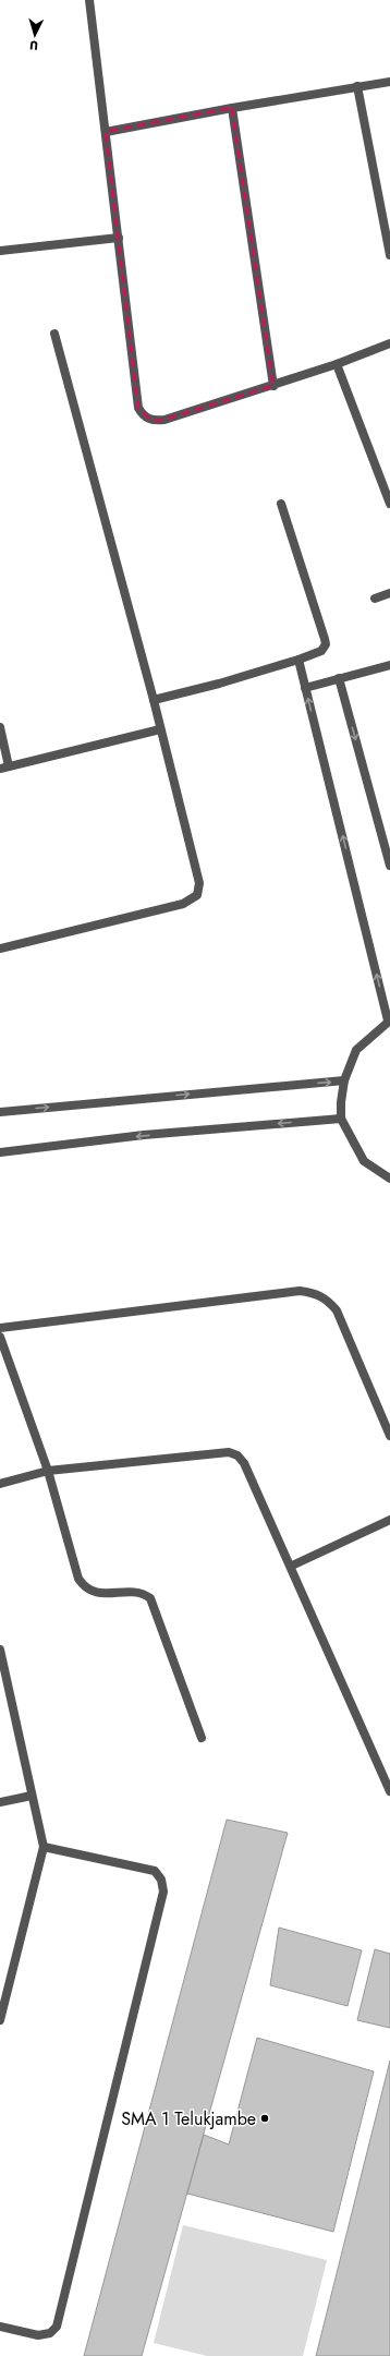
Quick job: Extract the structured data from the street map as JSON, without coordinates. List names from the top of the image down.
{
  "places": ["SMA 1 Telukjambe"],
  "north": "bottom"
}
